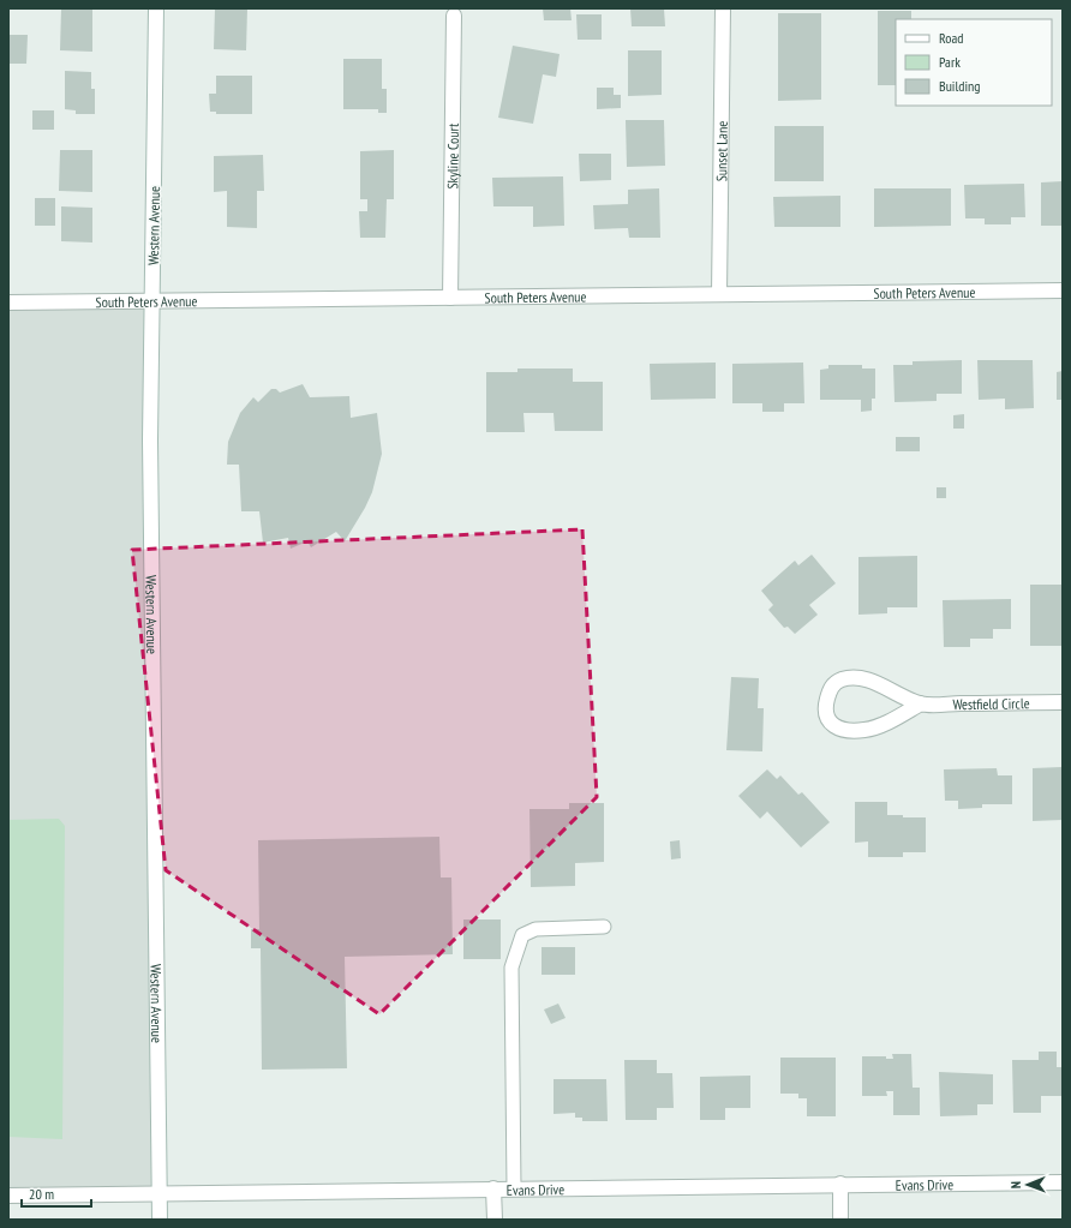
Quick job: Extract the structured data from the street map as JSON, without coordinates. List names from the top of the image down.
{
  "streets": {
    "street": [
      "Sunset Lane",
      "Skyline Court",
      "Western Avenue",
      "South Peters Avenue",
      "Westfield Circle",
      "Evans Drive"
    ]
  },
  "crossings": [
    ["Sunset Lane", "South Peters Avenue"],
    ["Skyline Court", "South Peters Avenue"],
    ["Western Avenue", "South Peters Avenue"],
    ["Western Avenue", "Evans Drive"]
  ],
  "legend": ["Road", "Park", "Building"],
  "scale_bar": "20 m",
  "north": "left"
}
